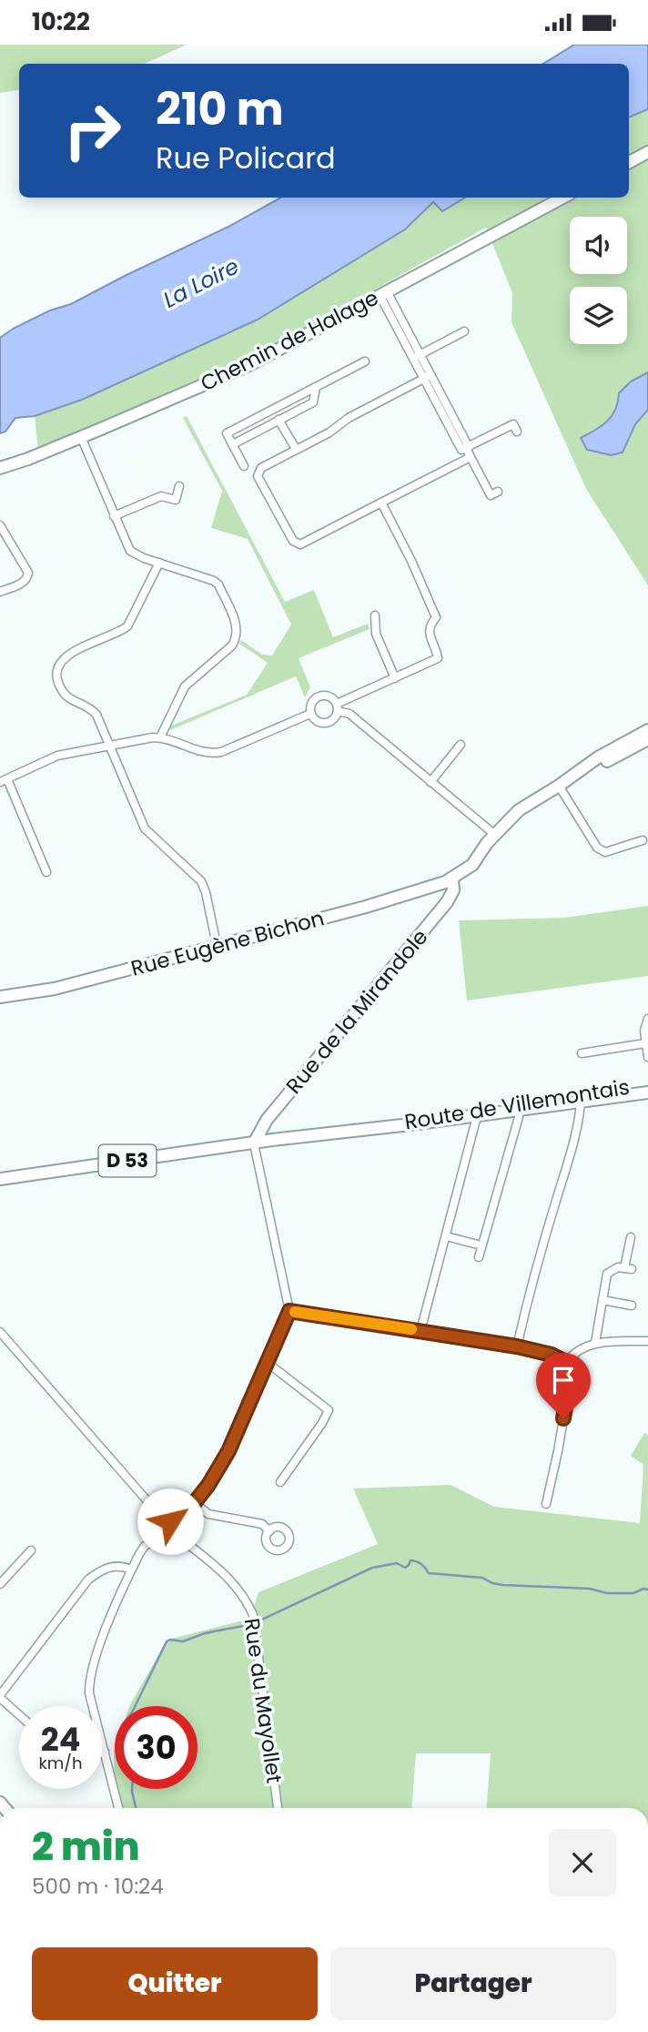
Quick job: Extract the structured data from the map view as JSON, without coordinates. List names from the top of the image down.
{
  "streets": {
    "main road": [
      "Chemin de Halage",
      "Rue Eugène Bichon",
      "Rue de la Mirandole",
      "Route de Villemontais",
      "D 53"
    ],
    "street": ["Rue du Mayollet"]
  },
  "crossings": [
    ["Rue Eugène Bichon", "Rue de la Mirandole"],
    ["Rue de la Mirandole", "Route de Villemontais"],
    ["Rue de la Mirandole", "D 53"],
    ["Route de Villemontais", "D 53"]
  ],
  "water": ["La Loire"],
  "page": {
    "status": "10:22",
    "turn": ["210 m", "Rue Policard"],
    "speed": "24 km/h",
    "limit": "30",
    "heading": ["2 min", "500 m · 10:24"],
    "buttons": ["Quitter", "Partager"]
  }
}
